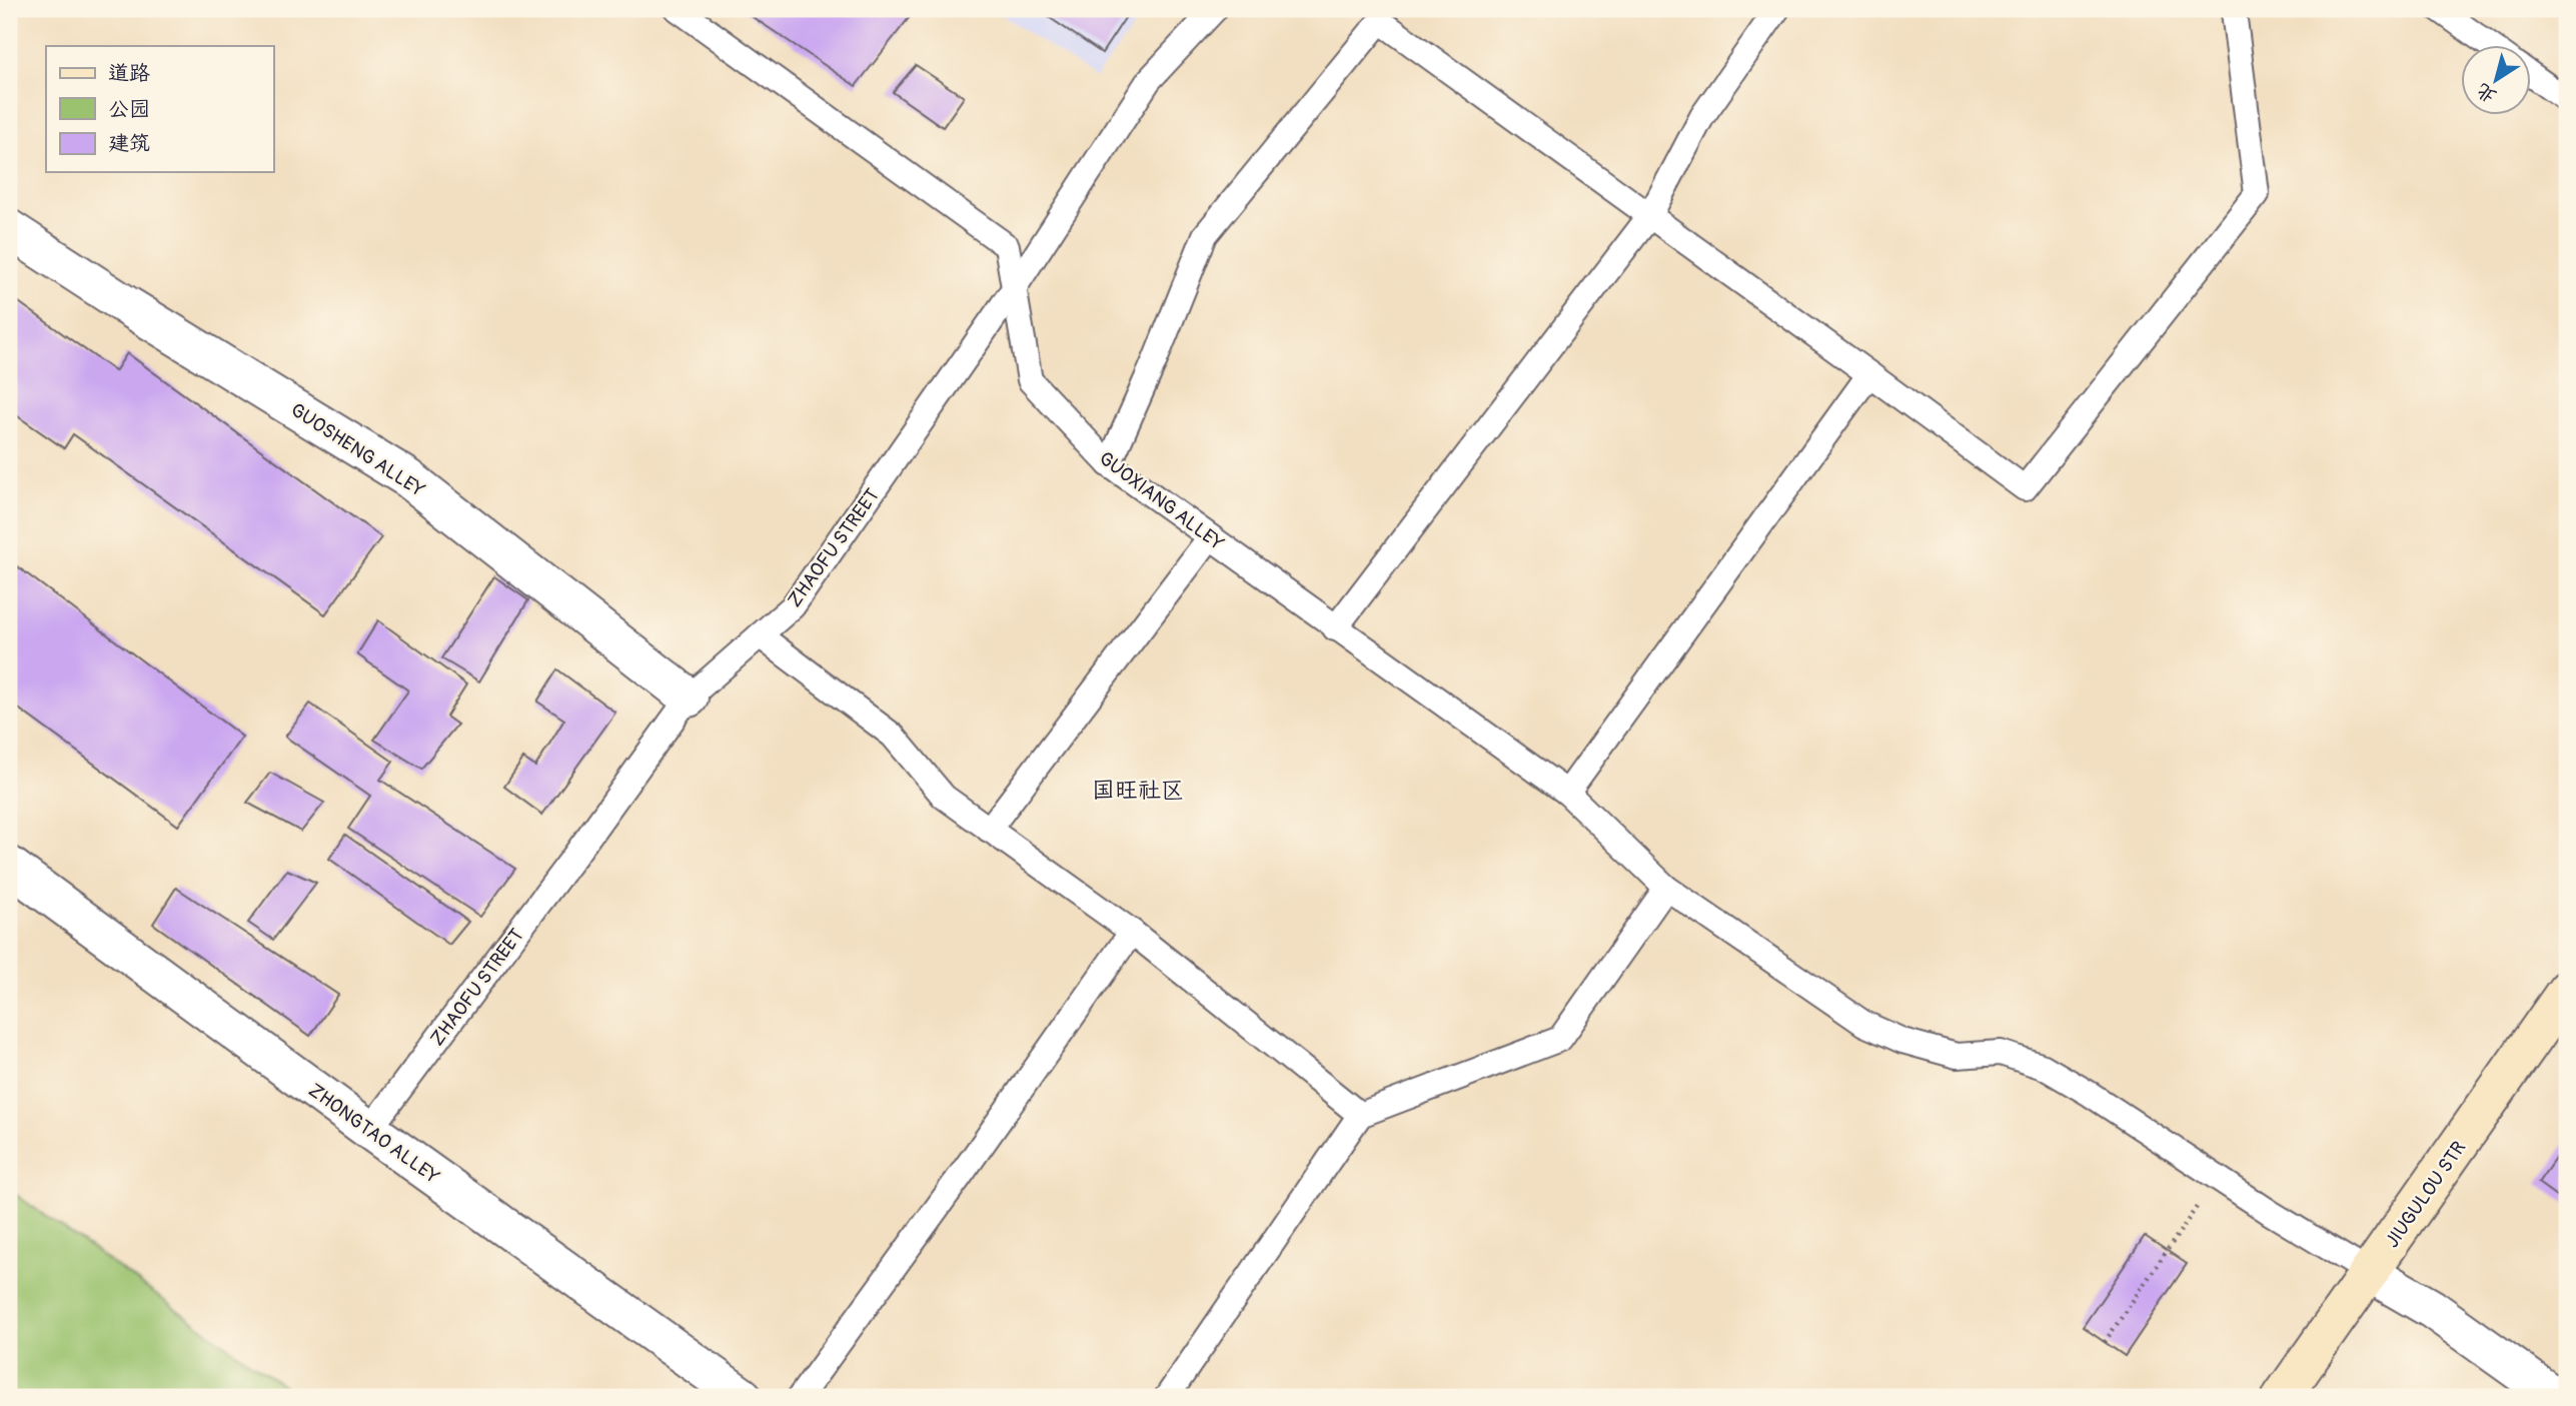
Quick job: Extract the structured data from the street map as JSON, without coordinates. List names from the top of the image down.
{
  "streets": {
    "main road": ["JIUGULOU STR"],
    "street": ["GUOSHENG ALLEY", "ZHONGTAO ALLEY"],
    "lane": ["GUOXIANG ALLEY", "ZHAOFU STREET"]
  },
  "crossings": [
    ["GUOSHENG ALLEY", "ZHAOFU STREET"],
    ["GUOXIANG ALLEY", "ZHAOFU STREET"],
    ["GUOXIANG ALLEY", "JIUGULOU STR"],
    ["ZHAOFU STREET", "ZHONGTAO ALLEY"]
  ],
  "districts": ["国旺社区"],
  "legend": ["道路", "公园", "建筑"],
  "north": "bottom left"
}
